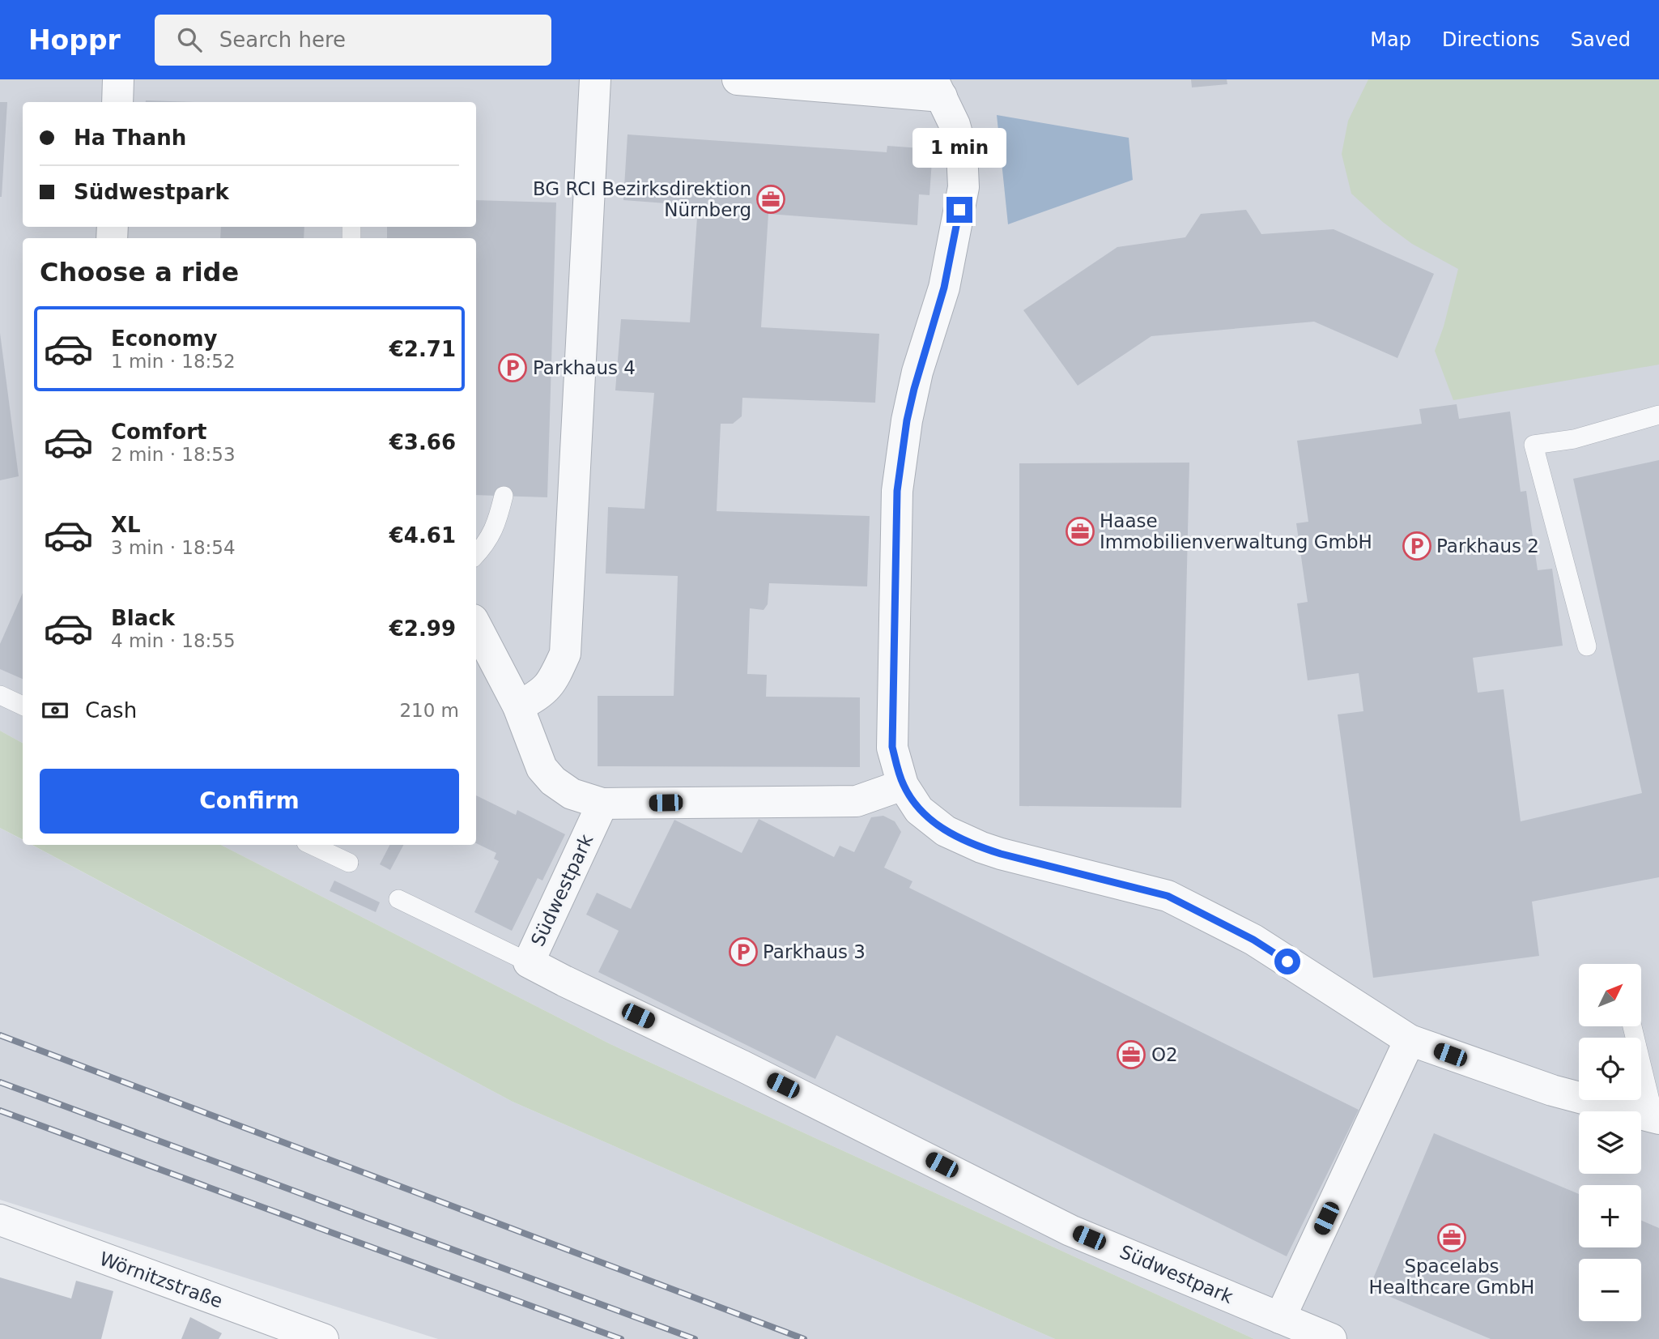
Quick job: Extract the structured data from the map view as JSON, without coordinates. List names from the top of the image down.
{
  "streets": {
    "street": ["Südwestpark", "Wörnitzstraße"]
  },
  "places": {
    "office": [
      "BG RCI Bezirksdirektion Nürnberg",
      "Haase Immobilienverwaltung GmbH",
      "O2",
      "Spacelabs Healthcare GmbH"
    ],
    "parking": ["Parkhaus 4", "Parkhaus 2", "Parkhaus 3"]
  },
  "north": "top right",
  "page": {
    "header": "Hoppr",
    "search": "Search here",
    "nav": ["Map", "Directions", "Saved"],
    "banner": ["Ha Thanh", "Südwestpark"],
    "bubble": "1 min",
    "heading": "Choose a ride",
    "list": [
      {
        "name": "Economy",
        "note": "1 min · 18:52",
        "value": "€2.71"
      },
      {
        "name": "Comfort",
        "note": "2 min · 18:53",
        "value": "€3.66"
      },
      {
        "name": "XL",
        "note": "3 min · 18:54",
        "value": "€4.61"
      },
      {
        "name": "Black",
        "note": "4 min · 18:55",
        "value": "€2.99"
      }
    ],
    "pay": ["Cash", "210 m"],
    "buttons": "Confirm",
    "map_buttons": ["+", "−"]
  }
}
